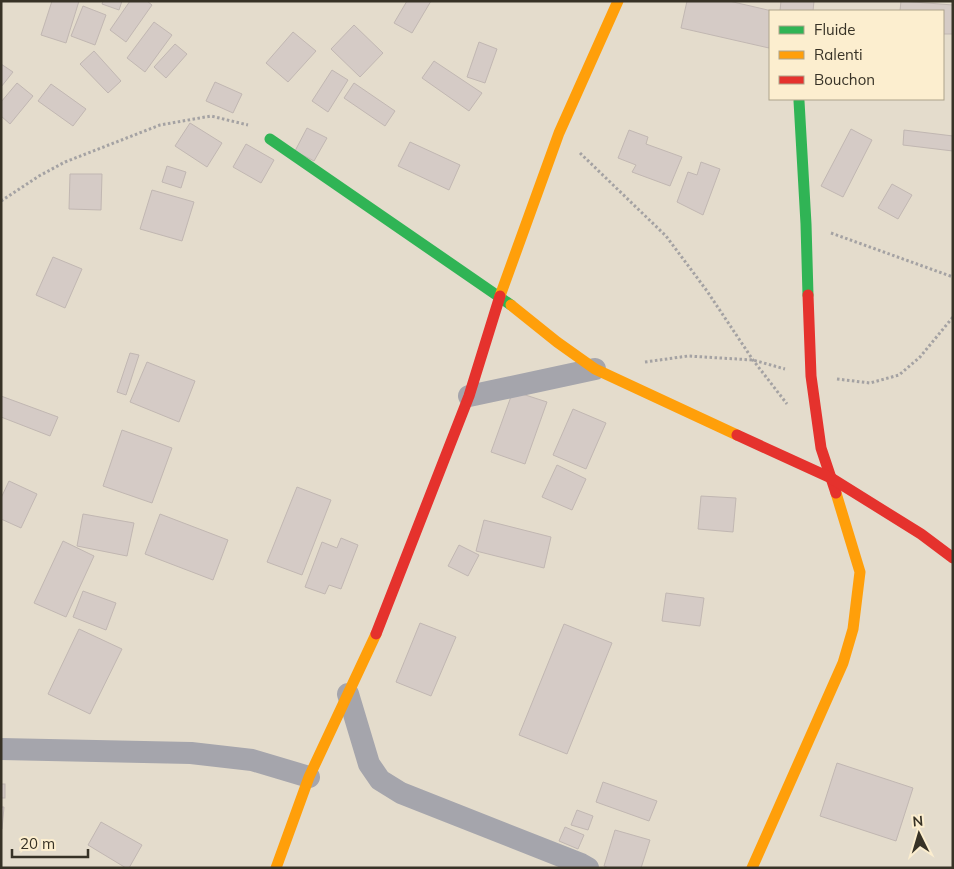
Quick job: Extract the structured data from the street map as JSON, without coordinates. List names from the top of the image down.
{
  "legend": ["Fluide", "Ralenti", "Bouchon"],
  "scale_bar": "20 m",
  "north": "top"
}
